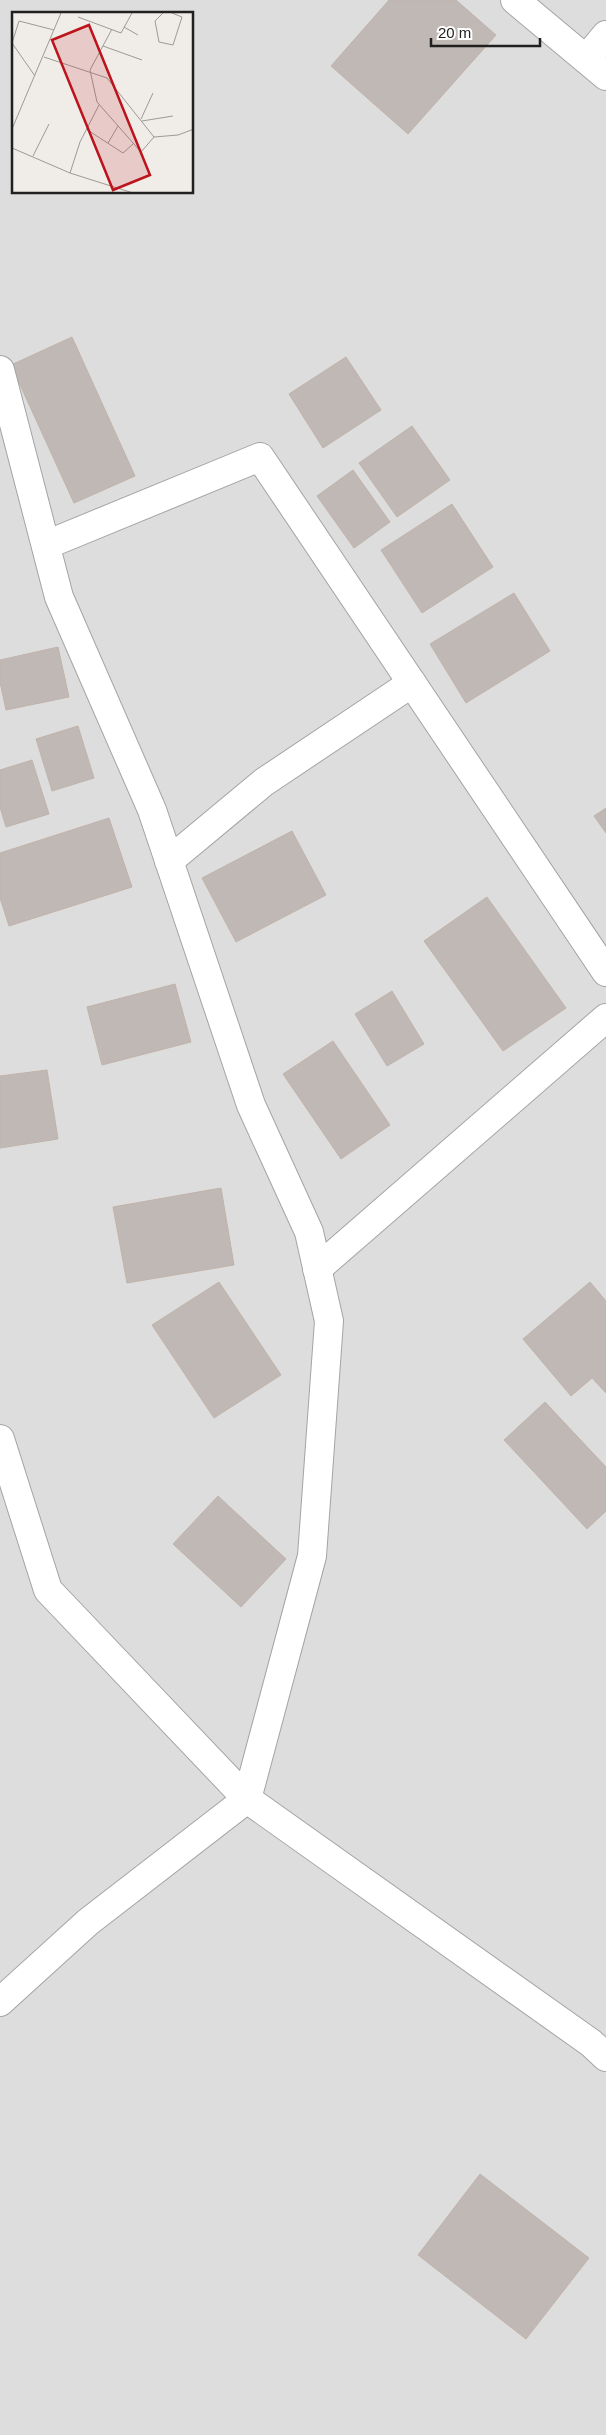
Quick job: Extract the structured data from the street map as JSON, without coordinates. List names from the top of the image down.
{
  "scale_bar": "20 m"
}
